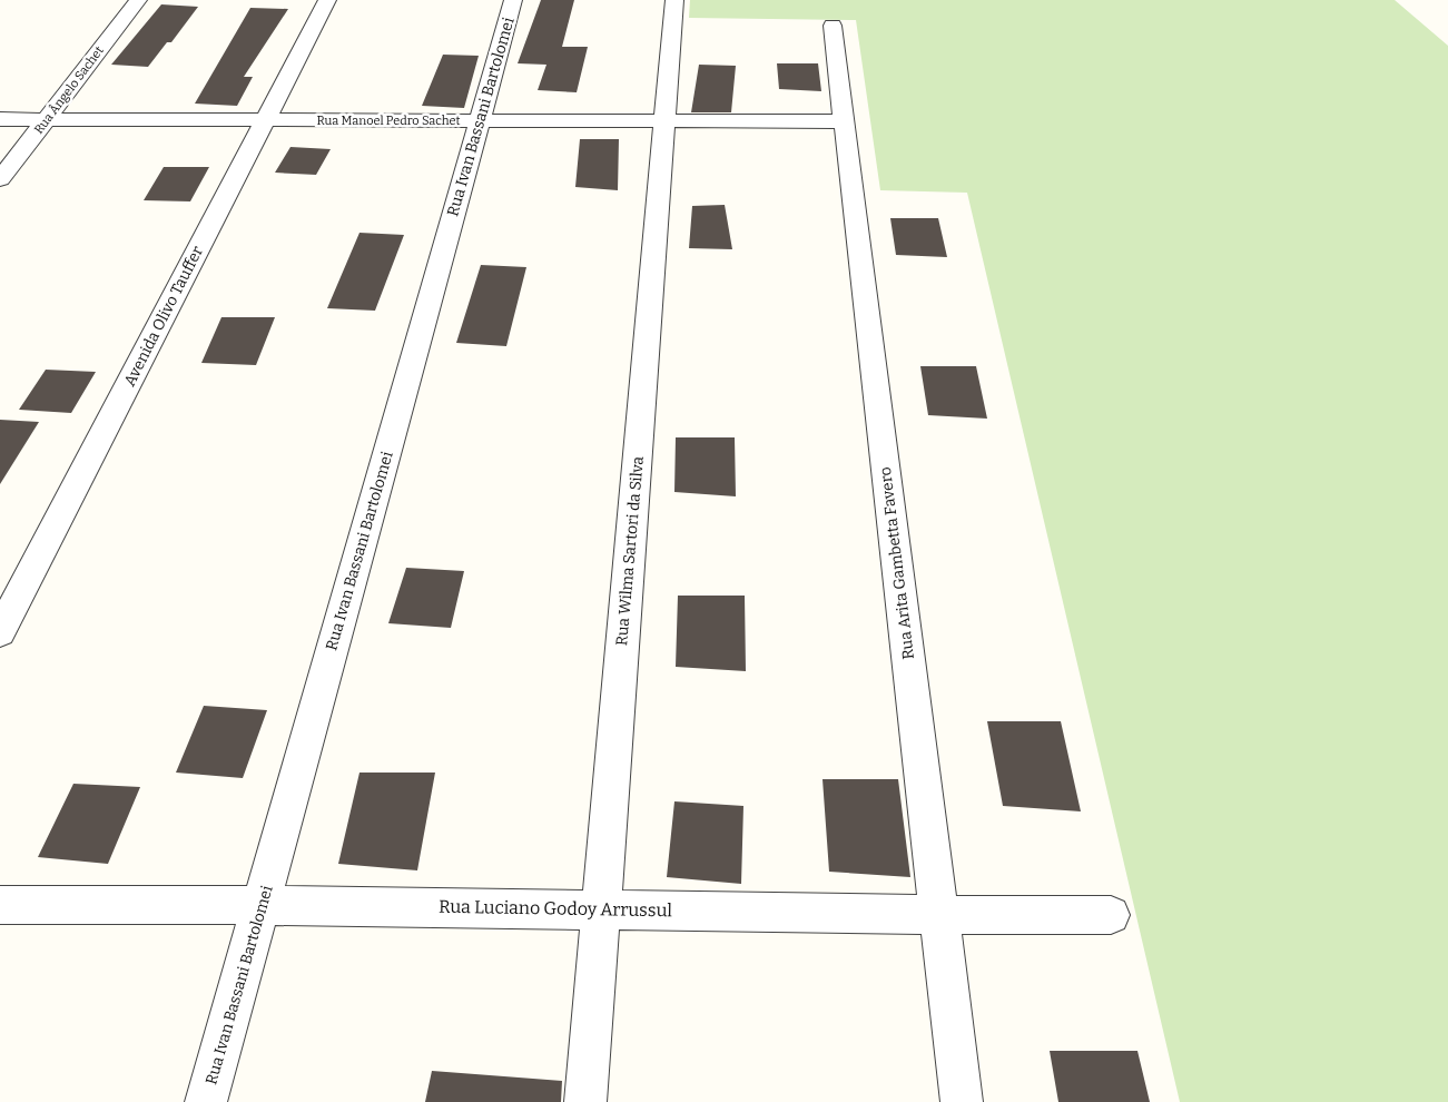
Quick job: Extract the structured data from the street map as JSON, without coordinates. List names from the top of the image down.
{
  "streets": {
    "street": [
      "Rua Ângelo Sachet",
      "Rua Ivan Bassani Bartolomei",
      "Rua Manoel Pedro Sachet",
      "Avenida Olivo Tauffer",
      "Rua Wilma Sartori da Silva",
      "Rua Arita Gambetta Favero",
      "Rua Luciano Godoy Arrussul"
    ]
  },
  "crossings": [
    ["Rua Ângelo Sachet", "Rua Manoel Pedro Sachet"],
    ["Rua Ivan Bassani Bartolomei", "Rua Manoel Pedro Sachet"],
    ["Rua Ivan Bassani Bartolomei", "Rua Luciano Godoy Arrussul"],
    ["Rua Manoel Pedro Sachet", "Avenida Olivo Tauffer"],
    ["Rua Manoel Pedro Sachet", "Rua Wilma Sartori da Silva"],
    ["Rua Manoel Pedro Sachet", "Rua Arita Gambetta Favero"],
    ["Rua Wilma Sartori da Silva", "Rua Luciano Godoy Arrussul"],
    ["Rua Arita Gambetta Favero", "Rua Luciano Godoy Arrussul"]
  ]
}
